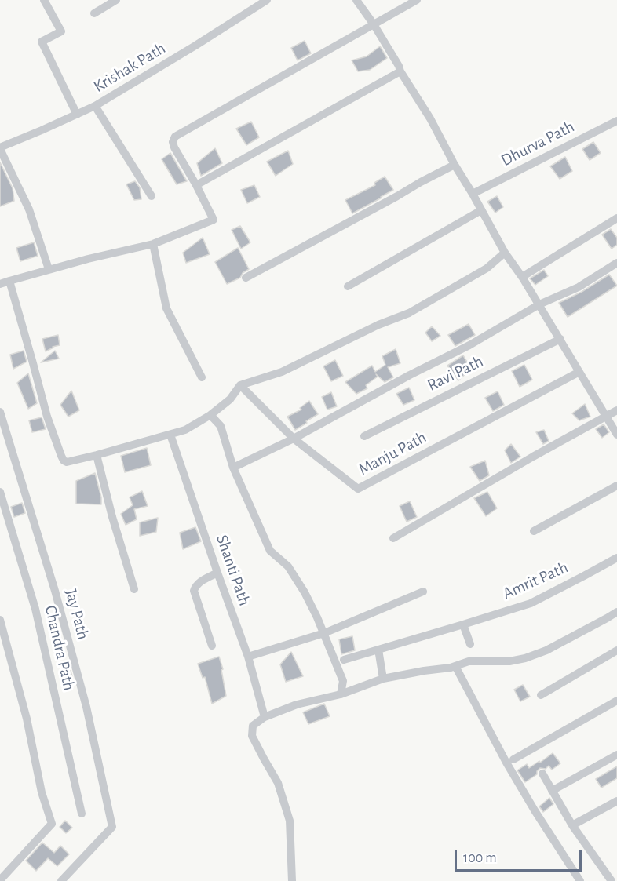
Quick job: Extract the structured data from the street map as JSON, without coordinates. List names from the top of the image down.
{
  "streets": {
    "street": [
      "Krishak Path",
      "Dhurva Path",
      "Ravi Path",
      "Manju Path",
      "Shanti Path",
      "Amrit Path",
      "Jay Path",
      "Chandra Path"
    ]
  },
  "scale_bar": "100 m"
}
